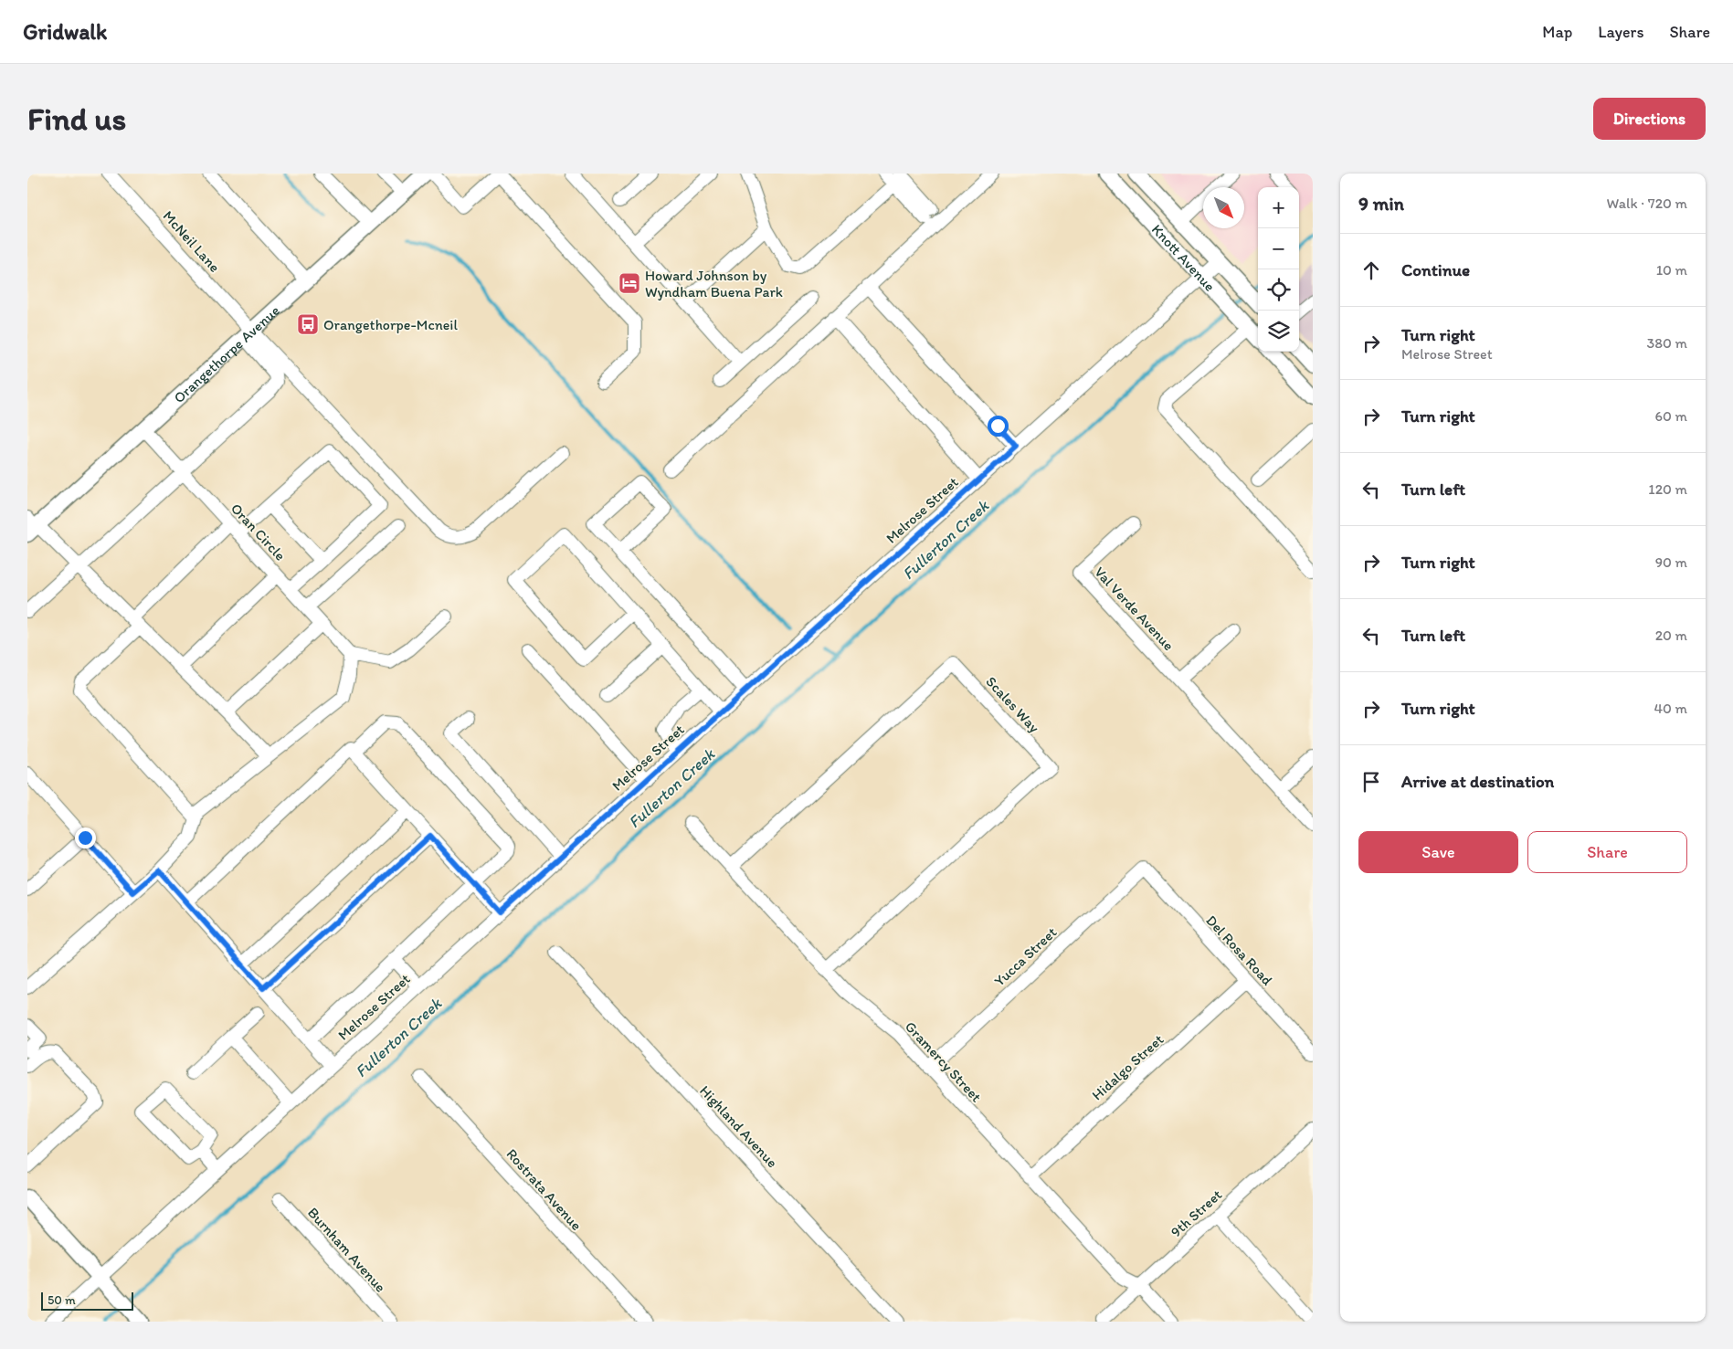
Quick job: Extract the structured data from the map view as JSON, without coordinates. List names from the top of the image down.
{
  "streets": {
    "main road": ["Knott Avenue", "Orangethorpe Avenue"],
    "street": [
      "McNeil Lane",
      "Melrose Street",
      "Oran Circle",
      "Val Verde Avenue",
      "Scales Way",
      "Del Rosa Road",
      "Yucca Street",
      "Gramercy Street",
      "Hidalgo Street",
      "Highland Avenue",
      "Rostrata Avenue",
      "9th Street",
      "Burnham Avenue"
    ]
  },
  "crossings": [
    ["McNeil Lane", "Orangethorpe Avenue"],
    ["Knott Avenue", "Melrose Street"],
    ["Orangethorpe Avenue", "Oran Circle"],
    ["Scales Way", "Gramercy Street"],
    ["Del Rosa Road", "Yucca Street"],
    ["Del Rosa Road", "Hidalgo Street"],
    ["Yucca Street", "Gramercy Street"],
    ["Gramercy Street", "Hidalgo Street"],
    ["Gramercy Street", "9th Street"]
  ],
  "water": ["Fullerton Creek"],
  "places": {
    "hotel": ["Howard Johnson by Wyndham Buena Park"],
    "bus stop": ["Orangethorpe-Mcneil"]
  },
  "scale_bar": "50 m",
  "north": "bottom right",
  "page": {
    "header": "Gridwalk",
    "nav": ["Map", "Layers", "Share"],
    "buttons": [
      "Directions",
      ["Save", "Share"]
    ],
    "title": "Find us",
    "heading": ["9 min", "Walk · 720 m"],
    "map_buttons": ["+", "−"],
    "list": [
      ["Continue", "10 m"],
      ["Turn right", "Melrose Street", "380 m"],
      ["Turn right", "60 m"],
      ["Turn left", "120 m"],
      ["Turn right", "90 m"],
      ["Turn left", "20 m"],
      ["Turn right", "40 m"],
      "Arrive at destination"
    ],
    "scale": "50 m"
  }
}
